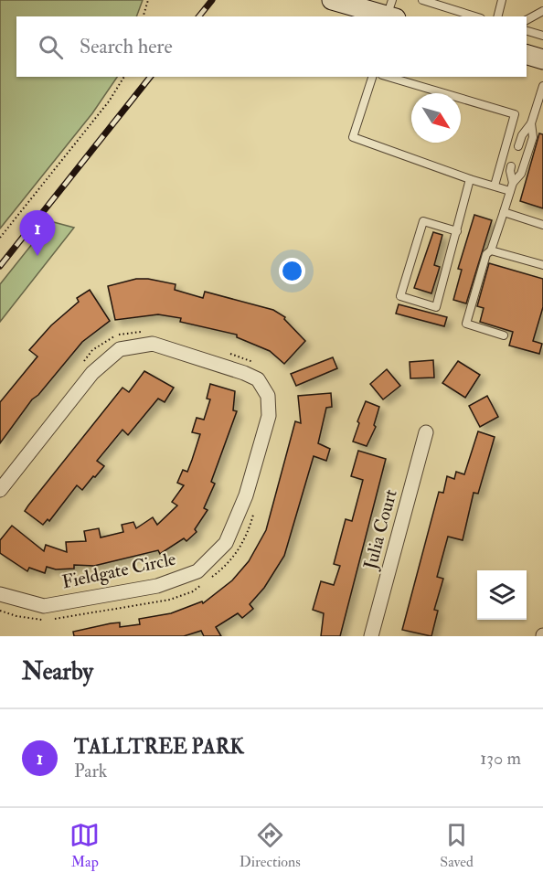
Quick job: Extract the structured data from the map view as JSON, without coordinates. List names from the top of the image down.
{
  "streets": {
    "street": ["Julia Court", "Fieldgate Circle"]
  },
  "north": "bottom right",
  "page": {
    "search": "Search here",
    "pins": "1",
    "heading": "Nearby",
    "list": [
      {
        "mark": "1",
        "name": "TALLTREE PARK",
        "note": "Park",
        "value": "130 m"
      }
    ],
    "nav": ["Map", "Directions", "Saved"]
  }
}
